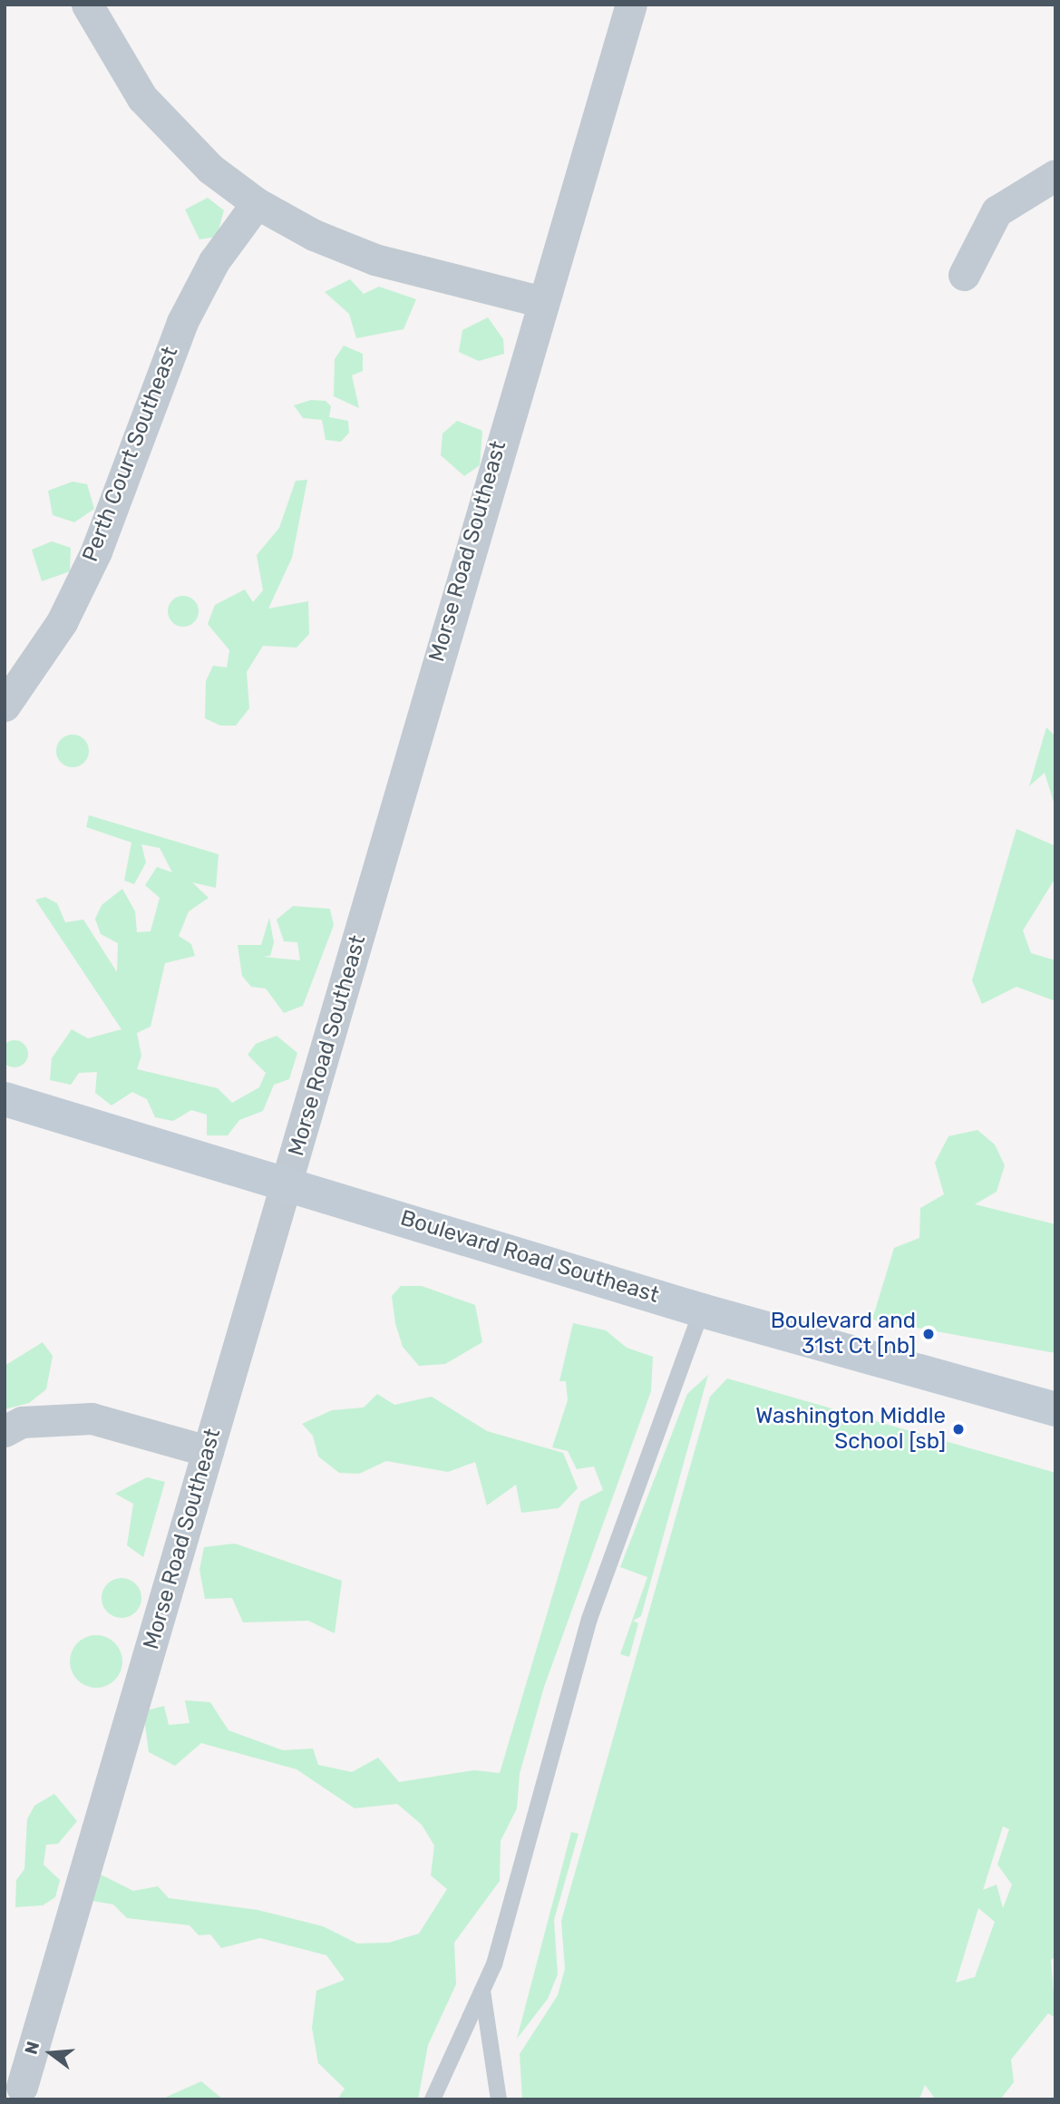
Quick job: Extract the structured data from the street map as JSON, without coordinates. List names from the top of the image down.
{
  "streets": {
    "street": ["Perth Court Southeast", "Morse Road Southeast", "Boulevard Road Southeast"]
  },
  "crossings": [
    ["Morse Road Southeast", "Boulevard Road Southeast"]
  ],
  "places": ["Boulevard and 31st Ct [nb]", "Washington Middle School [sb]"],
  "north": "left"
}
